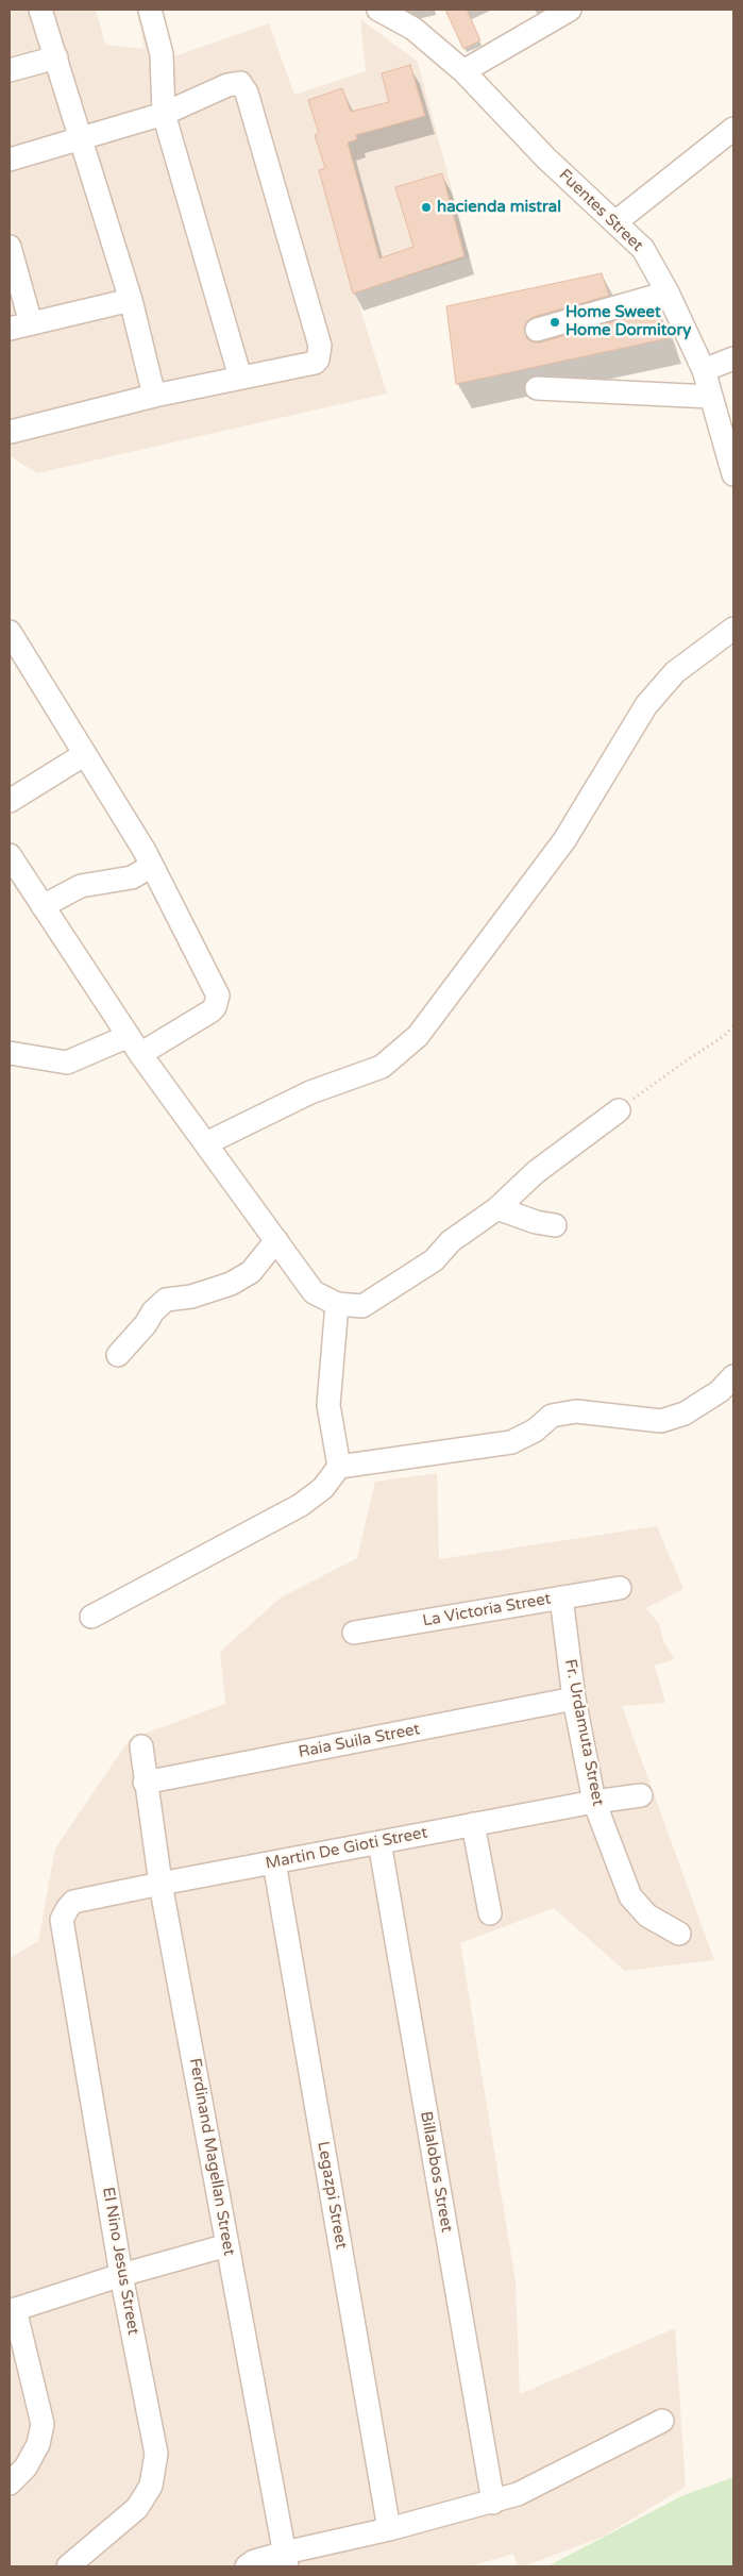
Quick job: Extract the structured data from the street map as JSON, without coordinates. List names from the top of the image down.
{
  "streets": {
    "street": [
      "Fuentes Street",
      "La Victoria Street",
      "Fr. Urdamuta Street",
      "Raia Suila Street",
      "Martin De Gioti Street",
      "Ferdinand Magellan Street",
      "Billalobos Street",
      "Legazpi Street",
      "El Nino Jesus Street"
    ]
  },
  "crossings": [
    ["La Victoria Street", "Fr. Urdamuta Street"],
    ["Fr. Urdamuta Street", "Raia Suila Street"],
    ["Fr. Urdamuta Street", "Martin De Gioti Street"],
    ["Raia Suila Street", "Ferdinand Magellan Street"],
    ["Martin De Gioti Street", "Ferdinand Magellan Street"],
    ["Martin De Gioti Street", "Billalobos Street"],
    ["Martin De Gioti Street", "Legazpi Street"],
    ["Martin De Gioti Street", "El Nino Jesus Street"]
  ],
  "places": ["hacienda mistral", "Home Sweet Home Dormitory"]
}
